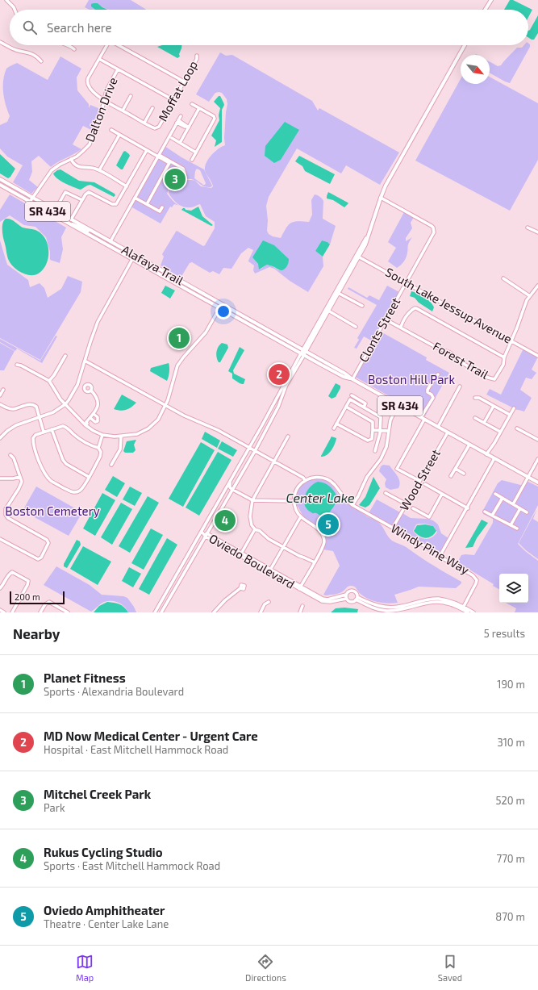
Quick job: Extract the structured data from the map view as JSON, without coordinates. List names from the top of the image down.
{
  "streets": {
    "main road": ["SR 434", "Alafaya Trail"],
    "street": [
      "Moffat Loop",
      "Dalton Drive",
      "South Lake Jessup Avenue",
      "Clonts Street",
      "Forest Trail",
      "Wood Street",
      "Windy Pine Way",
      "Oviedo Boulevard"
    ]
  },
  "crossings": [
    ["Moffat Loop", "Dalton Drive"],
    ["Dalton Drive", "Alafaya Trail"],
    ["SR 434", "Alafaya Trail"],
    ["SR 434", "Clonts Street"],
    ["SR 434", "Wood Street"],
    ["South Lake Jessup Avenue", "Clonts Street"],
    ["South Lake Jessup Avenue", "Forest Trail"],
    ["Clonts Street", "Forest Trail"],
    ["Wood Street", "Windy Pine Way"]
  ],
  "water": ["Center Lake"],
  "parks": ["Boston Hill Park", "Boston Cemetery"],
  "scale_bar": "200 m",
  "north": "bottom right",
  "page": {
    "search": "Search here",
    "pins": [
      "3",
      "1",
      "2",
      "4",
      "5"
    ],
    "scale": "200 m",
    "heading": ["Nearby", "5 results"],
    "list": [
      {
        "mark": "1",
        "name": "Planet Fitness",
        "note": "Sports · Alexandria Boulevard",
        "value": "190 m"
      },
      {
        "mark": "2",
        "name": "MD Now Medical Center - Urgent Care",
        "note": "Hospital · East Mitchell Hammock Road",
        "value": "310 m"
      },
      {
        "mark": "3",
        "name": "Mitchel Creek Park",
        "note": "Park",
        "value": "520 m"
      },
      {
        "mark": "4",
        "name": "Rukus Cycling Studio",
        "note": "Sports · East Mitchell Hammock Road",
        "value": "770 m"
      },
      {
        "mark": "5",
        "name": "Oviedo Amphitheater",
        "note": "Theatre · Center Lake Lane",
        "value": "870 m"
      }
    ],
    "nav": ["Map", "Directions", "Saved"]
  }
}
